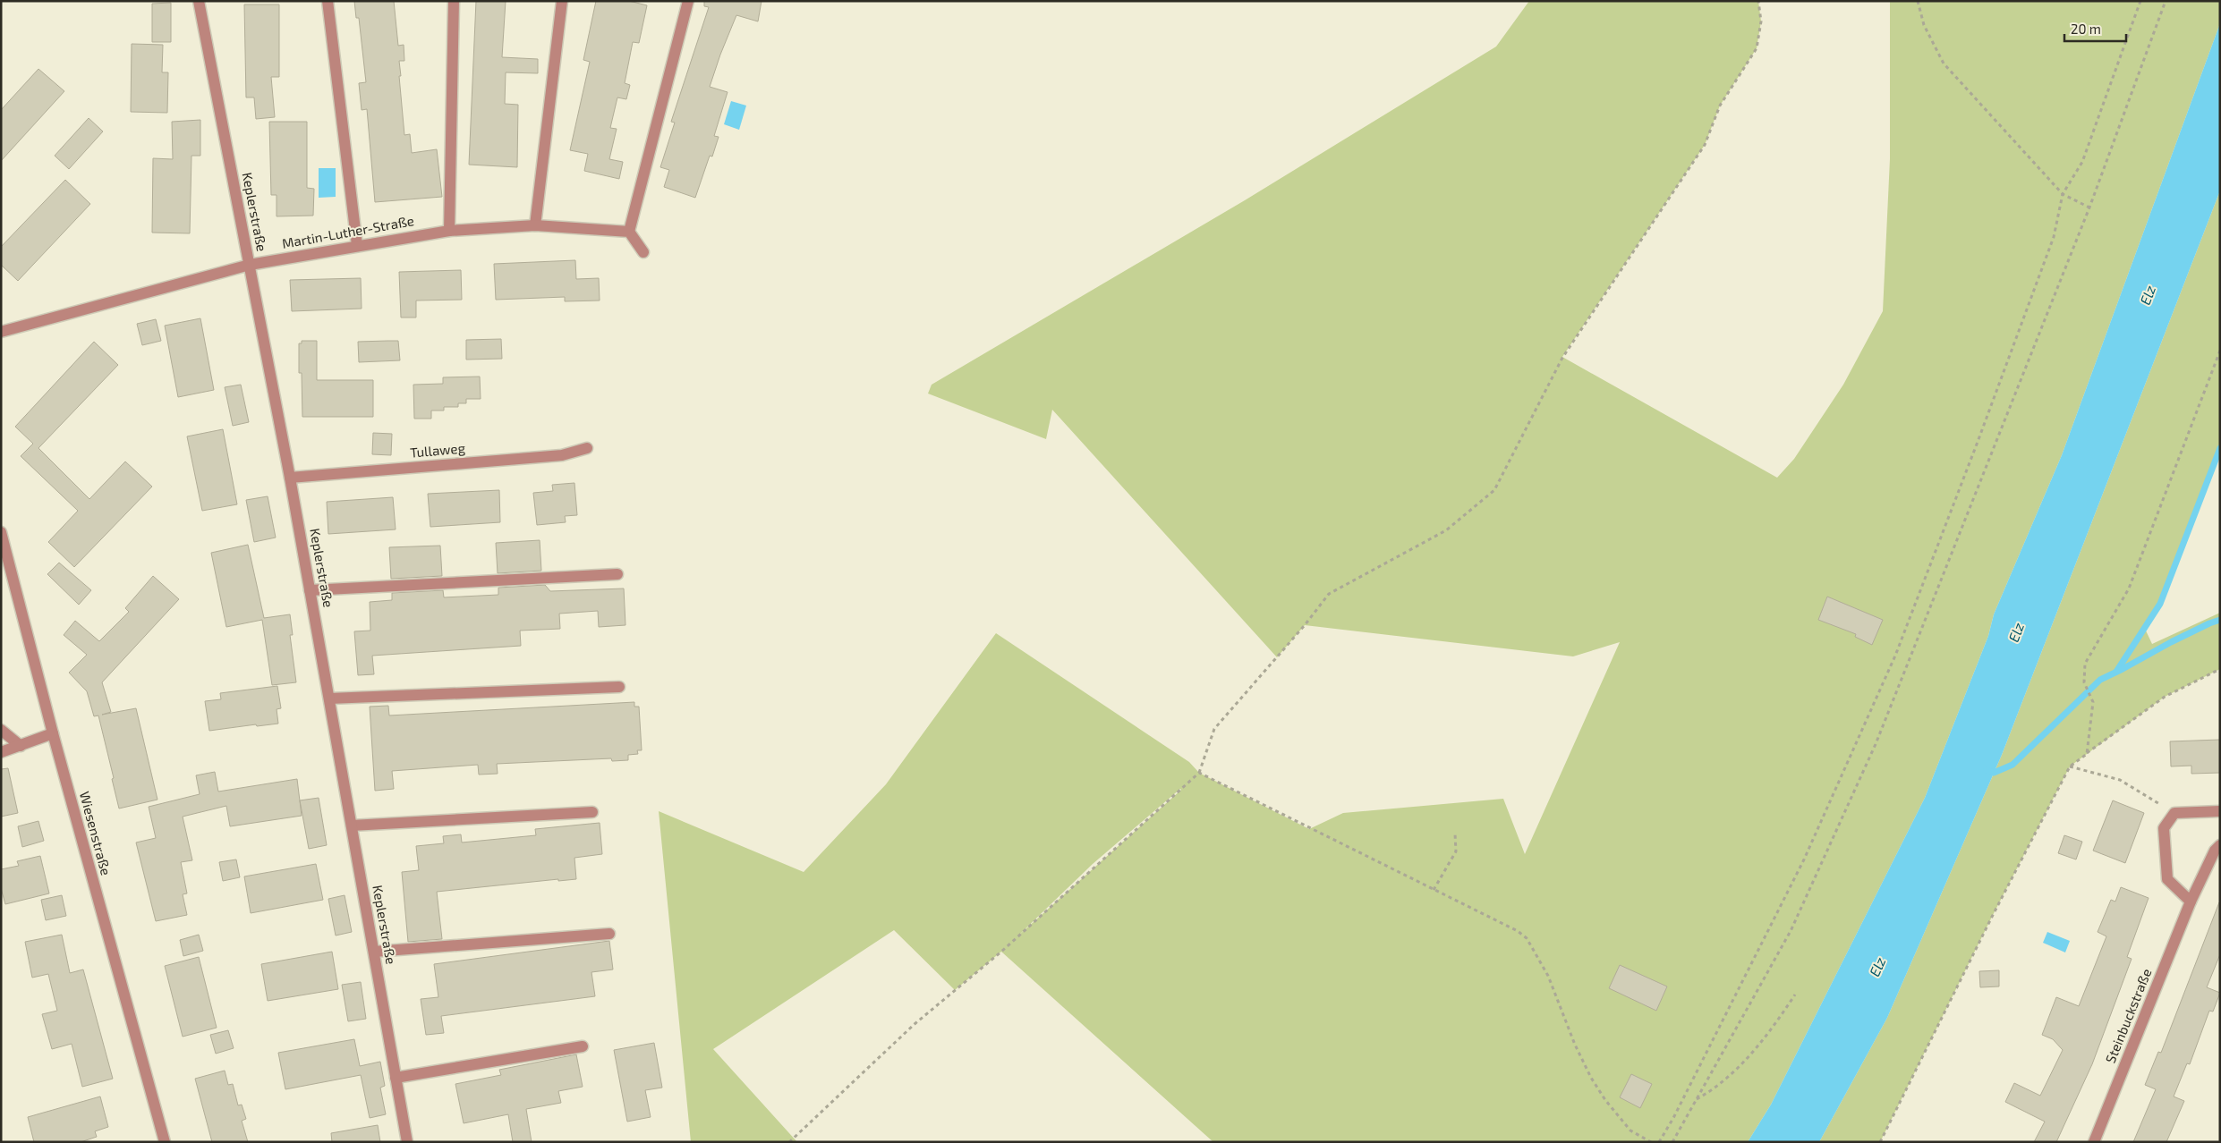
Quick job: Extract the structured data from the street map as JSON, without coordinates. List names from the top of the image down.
{
  "streets": {
    "street": [
      "Keplerstraße",
      "Martin-Luther-Straße",
      "Tullaweg",
      "Wiesenstraße",
      "Steinbuckstraße"
    ]
  },
  "crossings": [
    ["Keplerstraße", "Martin-Luther-Straße"],
    ["Keplerstraße", "Tullaweg"]
  ],
  "water": ["Elz"],
  "scale_bar": "20 m"
}
